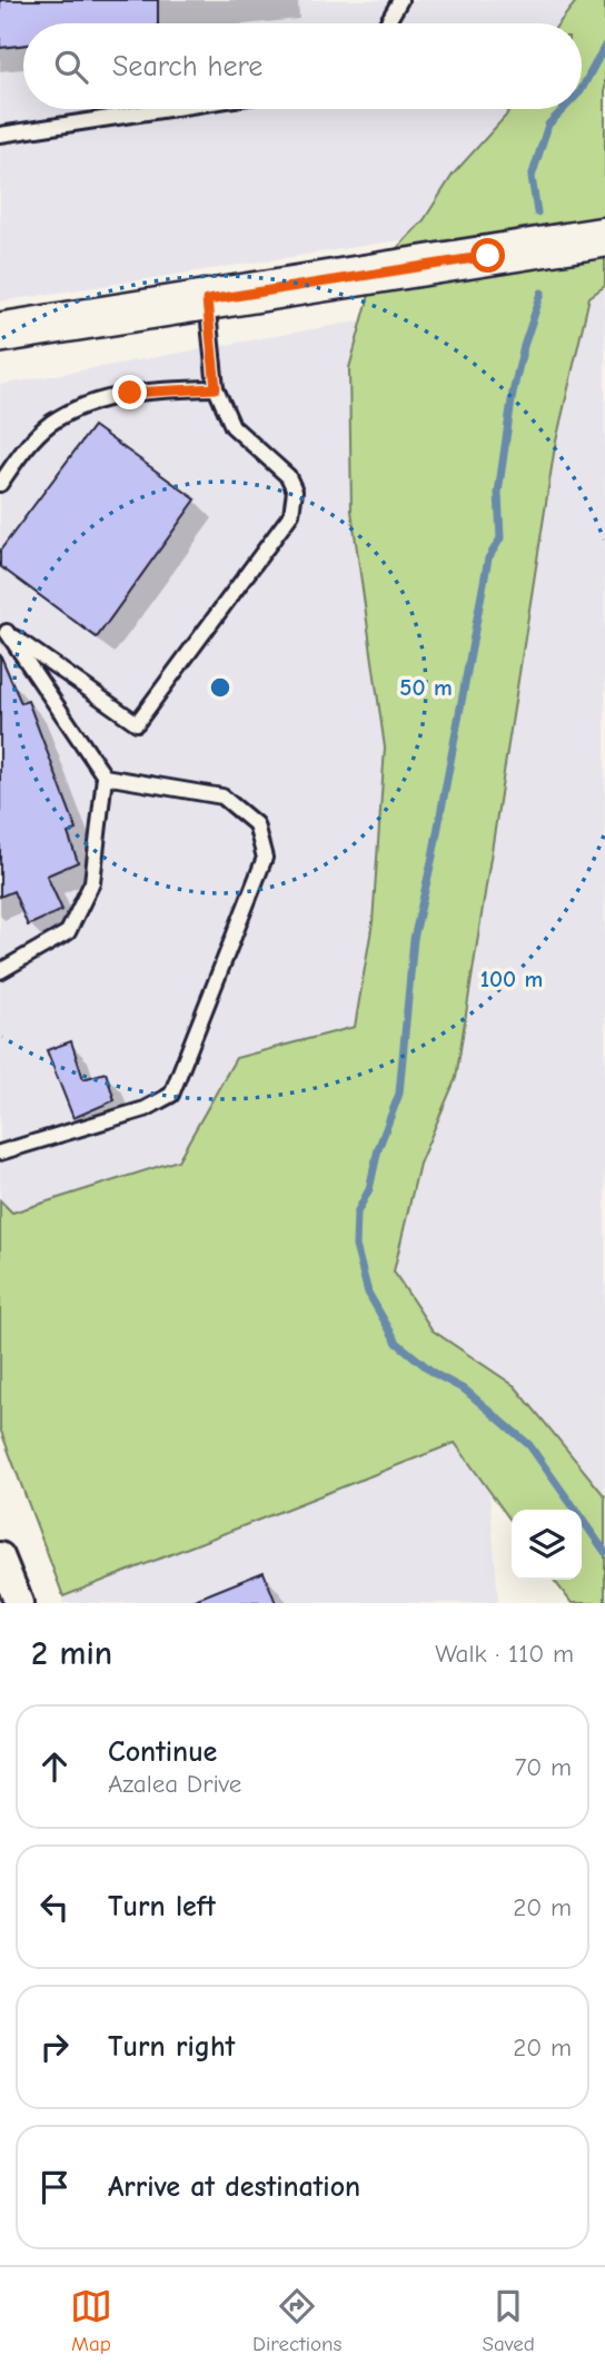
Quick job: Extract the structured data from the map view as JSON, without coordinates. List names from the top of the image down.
{
  "page": {
    "search": "Search here",
    "heading": ["2 min", "Walk · 110 m"],
    "list": [
      ["Continue", "Azalea Drive", "70 m"],
      ["Turn left", "20 m"],
      ["Turn right", "20 m"],
      "Arrive at destination"
    ],
    "nav": ["Map", "Directions", "Saved"]
  },
  "rings": ["50 m", "100 m"]
}
